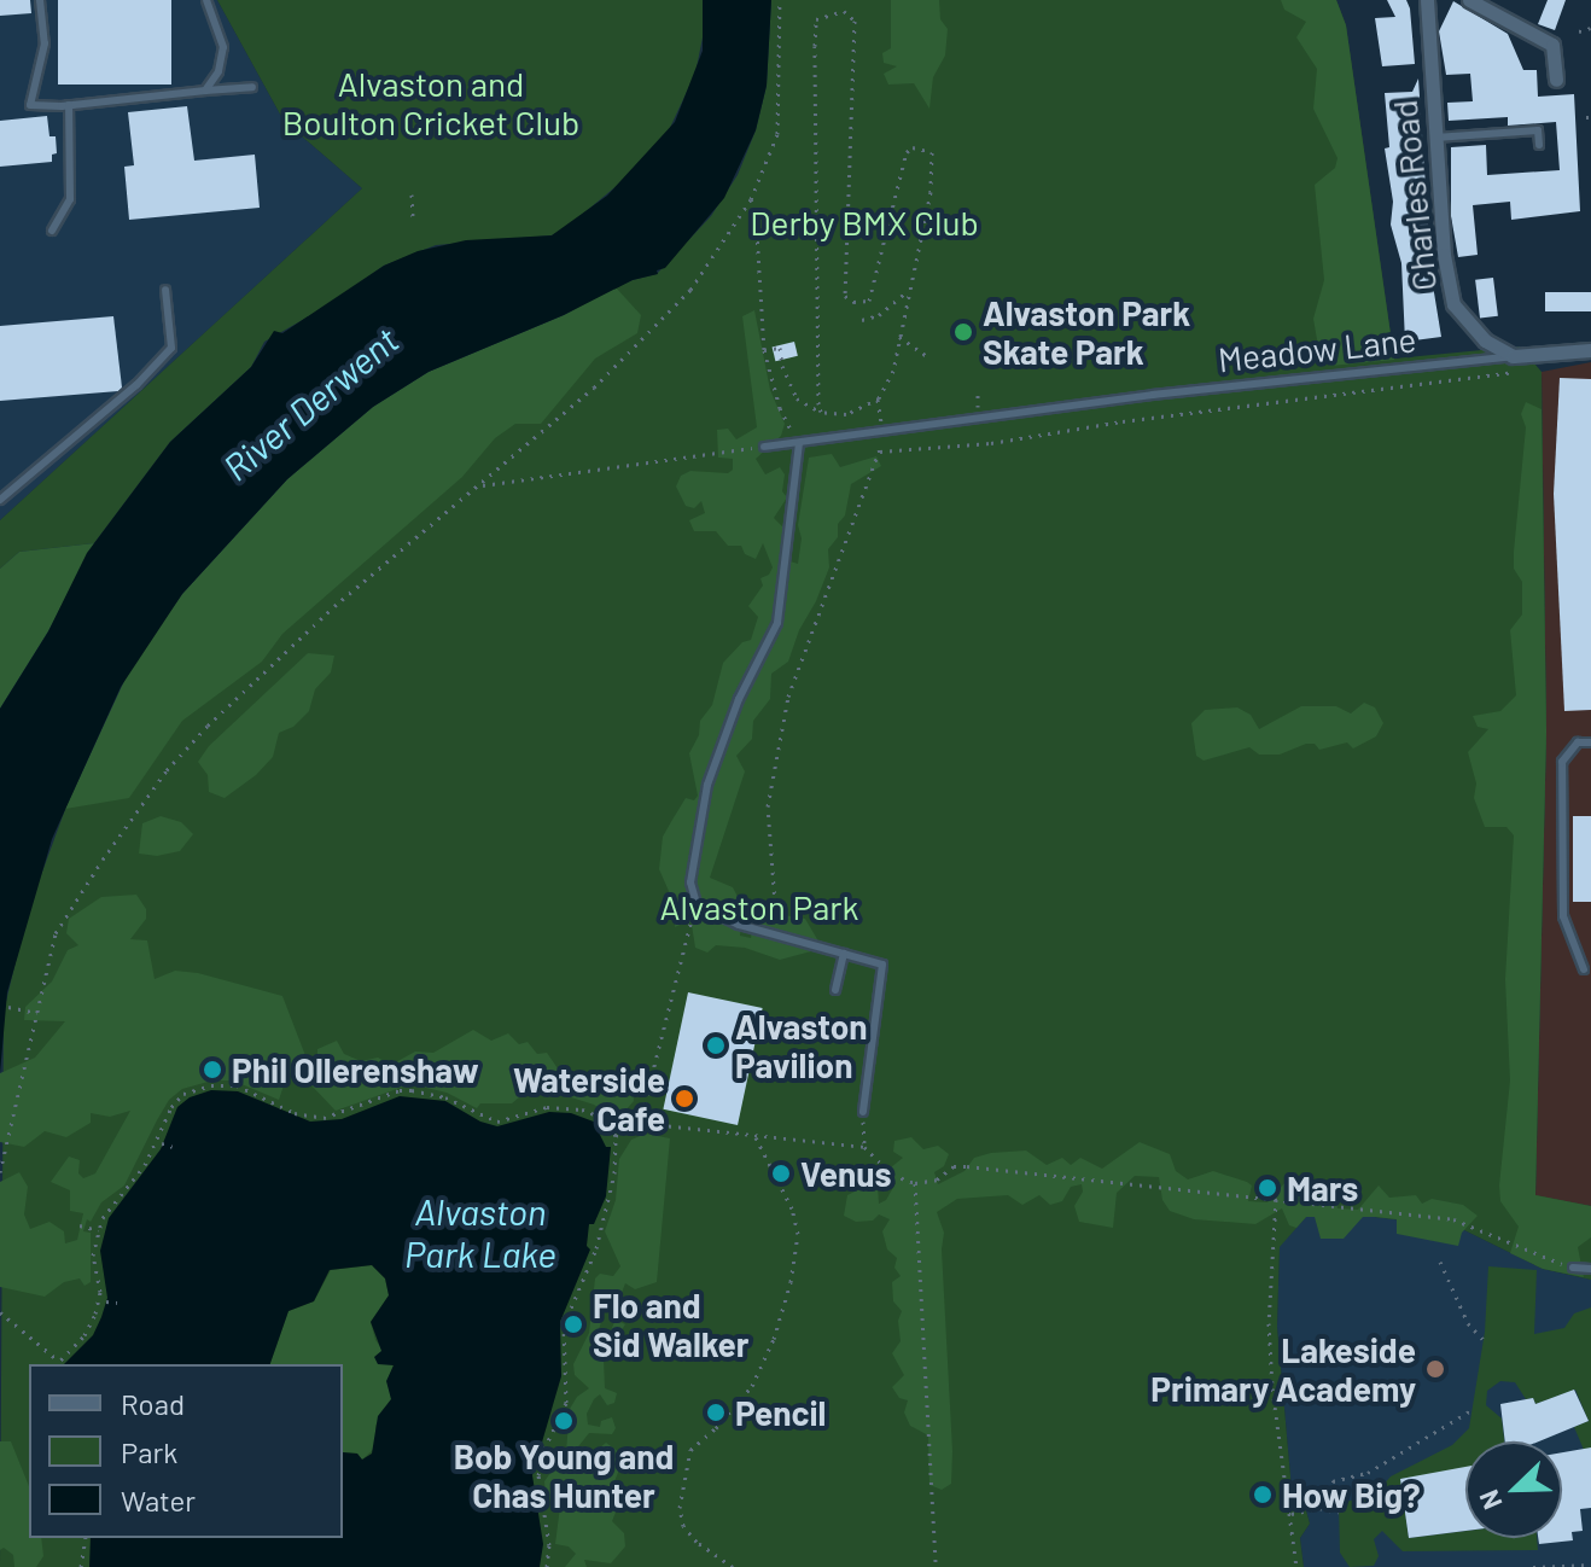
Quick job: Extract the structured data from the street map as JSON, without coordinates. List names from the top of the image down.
{
  "streets": {
    "street": ["Charles Road", "Meadow Lane"]
  },
  "crossings": [
    ["Charles Road", "Meadow Lane"]
  ],
  "water": ["River Derwent", "Alvaston Park Lake"],
  "parks": ["Alvaston and Boulton Cricket Club", "Derby BMX Club", "Alvaston Park"],
  "places": [
    "Alvaston Park Skate Park",
    "Alvaston Pavilion",
    "Phil Ollerenshaw",
    "Waterside Cafe",
    "Venus",
    "Mars",
    "Flo and Sid Walker",
    "Lakeside Primary Academy",
    "Pencil",
    "Bob Young and Chas Hunter",
    "How Big?"
  ],
  "legend": ["Road", "Park", "Water"],
  "north": "bottom left"
}
